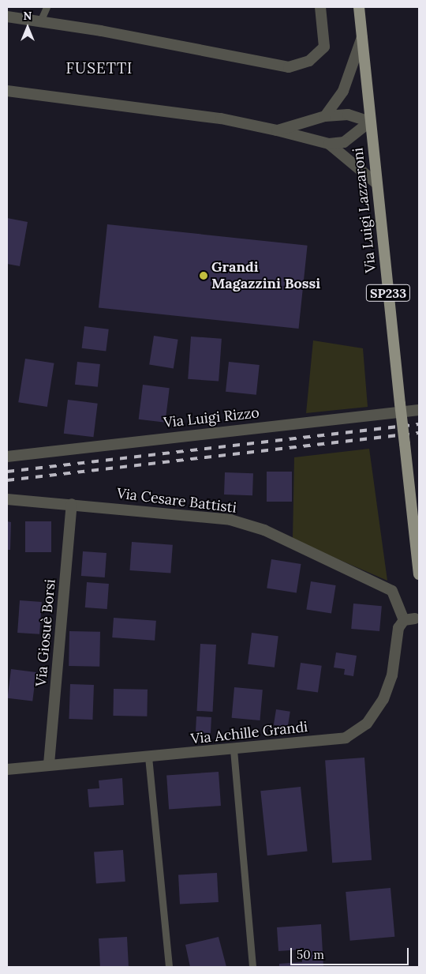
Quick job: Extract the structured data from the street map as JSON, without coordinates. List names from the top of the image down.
{
  "streets": {
    "main road": ["Via Luigi Lazzaroni", "SP233"],
    "street": [
      "Via Luigi Rizzo",
      "Via Cesare Battisti",
      "Via Giosuè Borsi",
      "Via Achille Grandi"
    ]
  },
  "crossings": [
    ["Via Cesare Battisti", "Via Giosuè Borsi"],
    ["Via Cesare Battisti", "Via Achille Grandi"],
    ["Via Giosuè Borsi", "Via Achille Grandi"]
  ],
  "districts": ["FUSETTI"],
  "places": ["Grandi Magazzini Bossi"],
  "scale_bar": "50 m",
  "north": "top"
}
